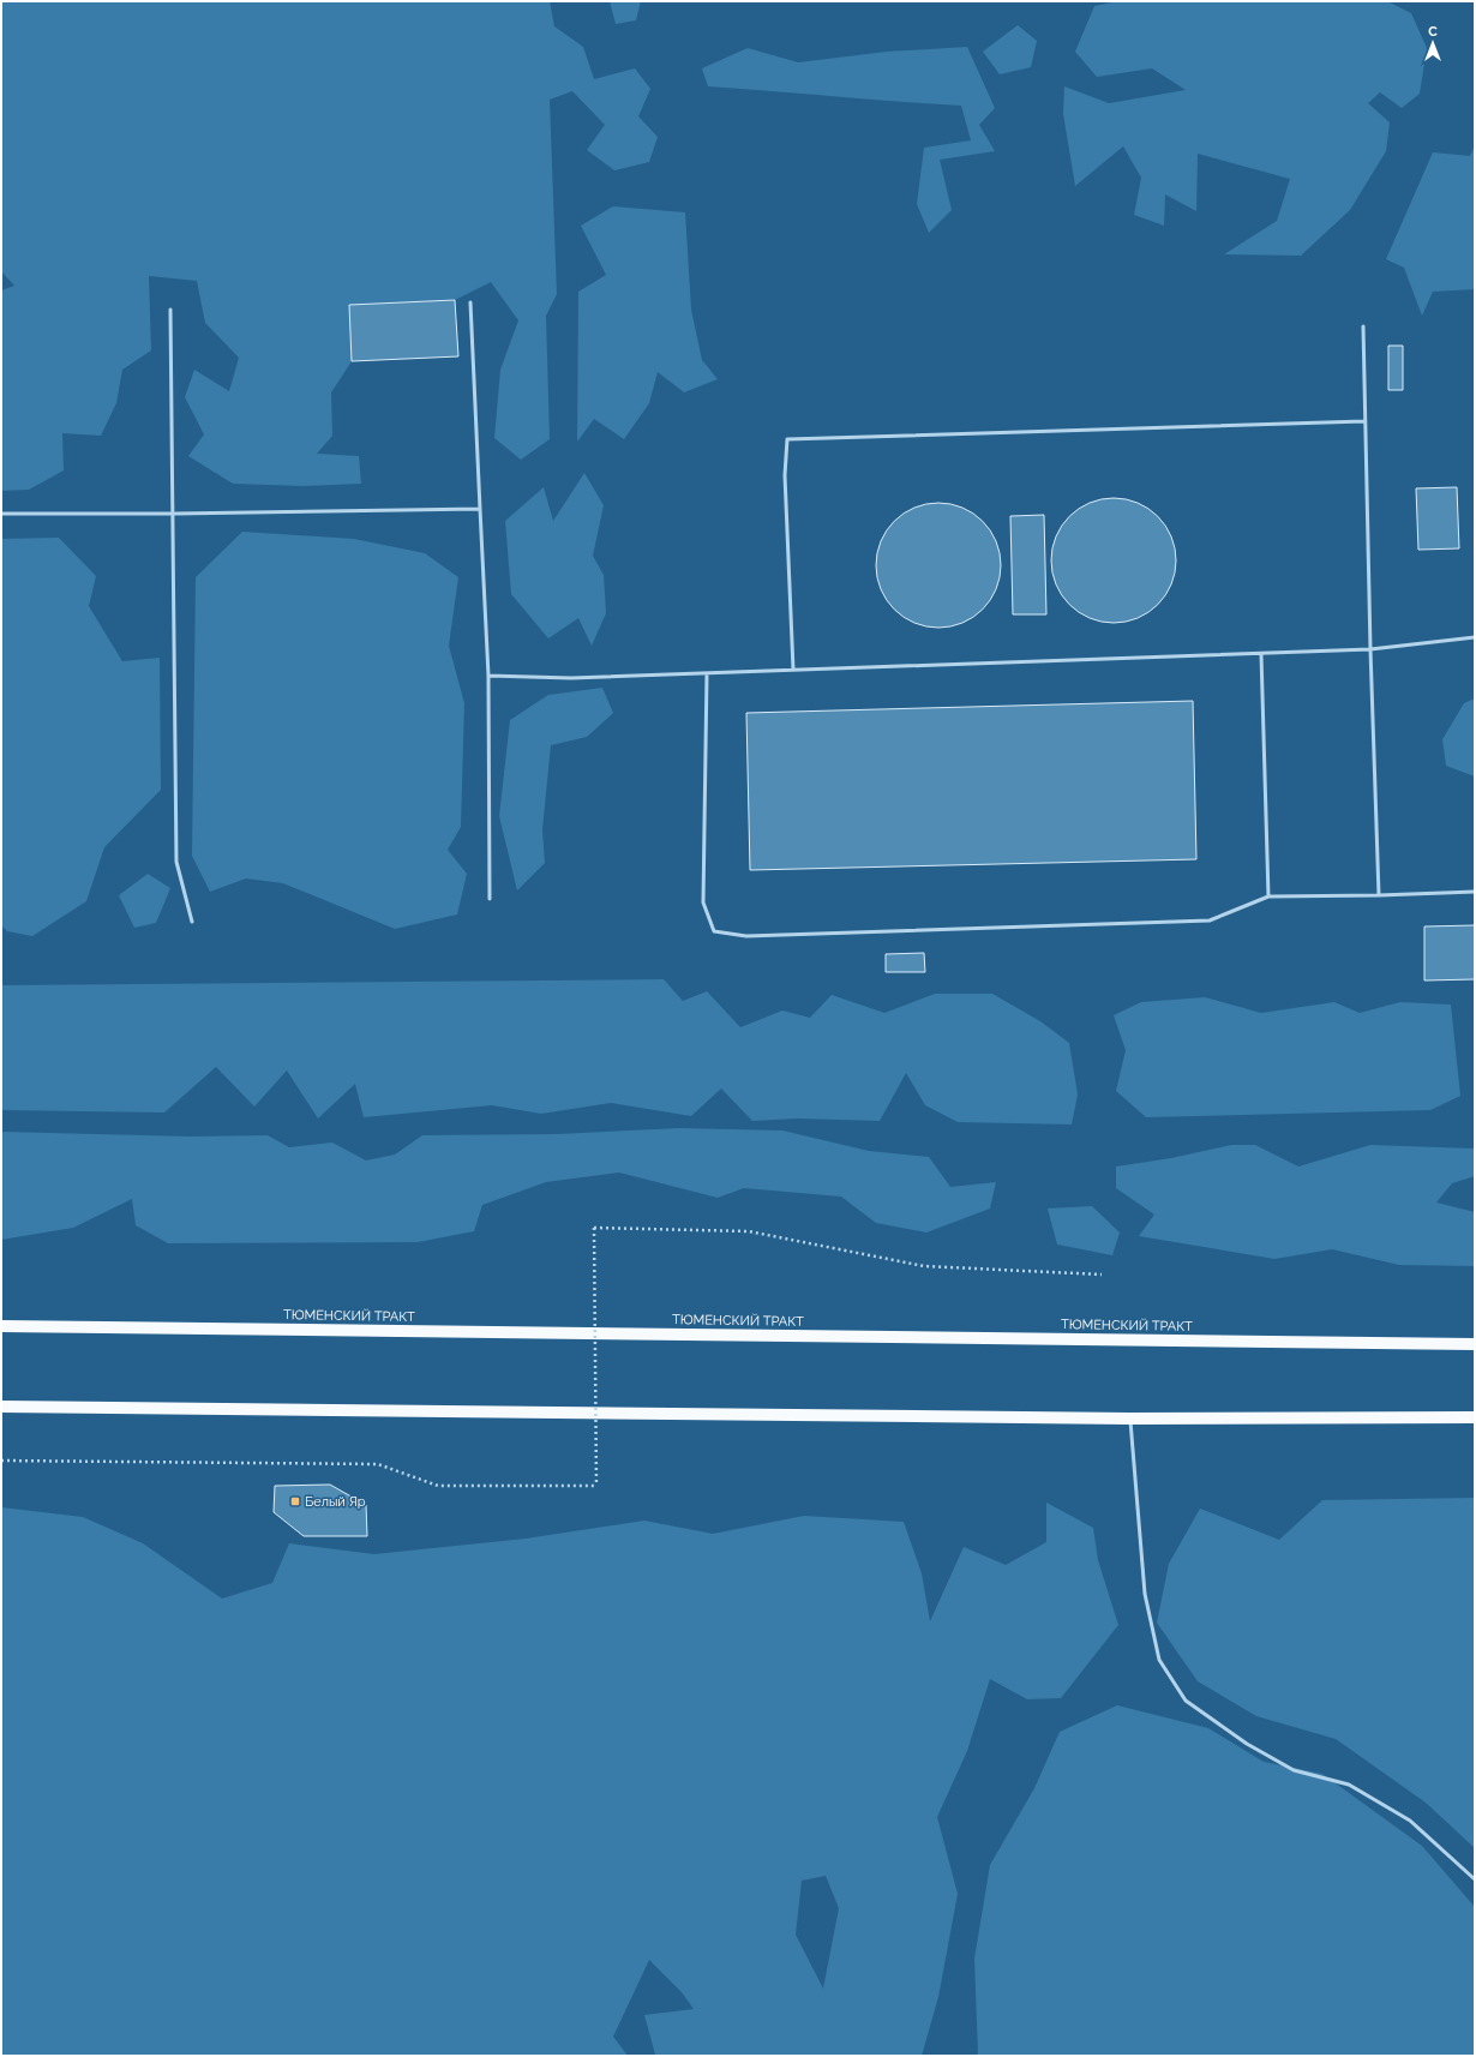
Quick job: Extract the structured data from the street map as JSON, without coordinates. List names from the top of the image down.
{
  "streets": {
    "main road": ["ТЮМЕНСКИЙ ТРАКТ"]
  },
  "places": {
    "transit": ["Белый Яр"]
  },
  "north": "top"
}
